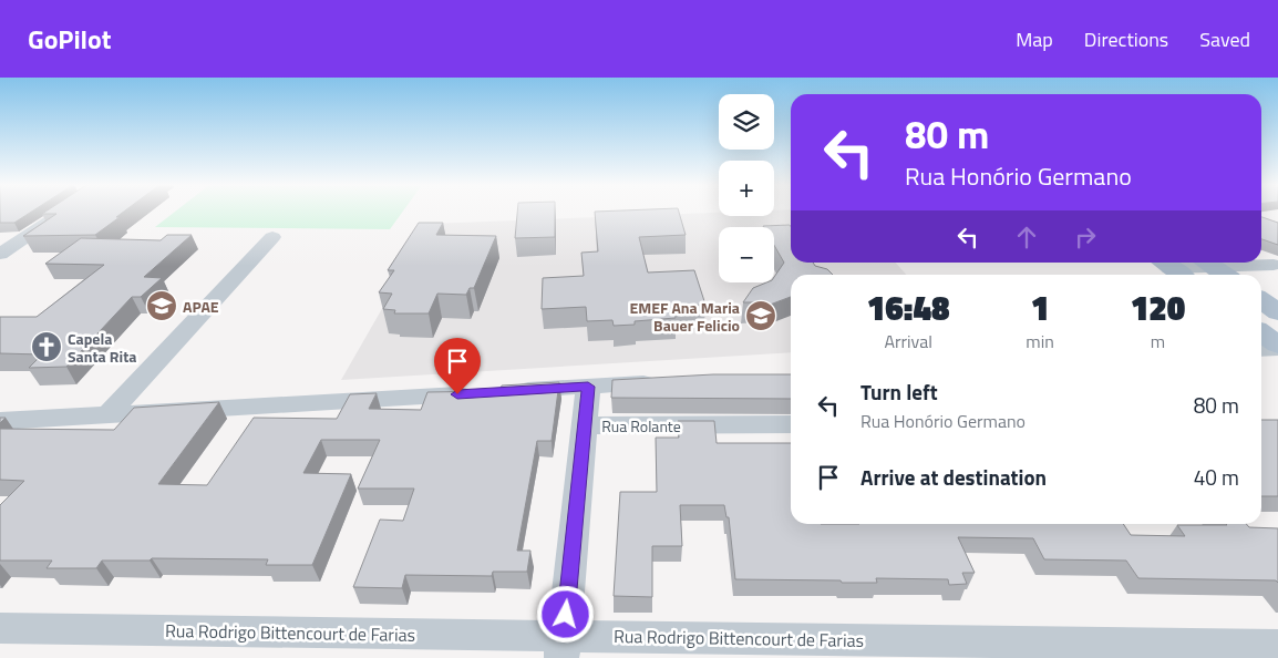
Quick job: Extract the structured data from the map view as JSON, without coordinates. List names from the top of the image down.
{
  "streets": {
    "street": ["Rua Rolante", "Rua Rodrigo Bittencourt de Farias"]
  },
  "places": {
    "school or university": ["APAE", "EMEF Ana Maria Bauer Felicio"],
    "church": ["Capela Santa Rita"]
  },
  "page": {
    "header": "GoPilot",
    "nav": ["Map", "Directions", "Saved"],
    "map_buttons": ["+", "−"],
    "turn": ["80 m", "Rua Honório Germano"],
    "eta": [
      "16:48",
      "Arrival",
      "1",
      "min",
      "120",
      "m"
    ],
    "list": [
      {
        "name": "Turn left",
        "note": "Rua Honório Germano",
        "value": "80 m"
      },
      {
        "name": "Arrive at destination",
        "value": "40 m"
      }
    ]
  }
}
